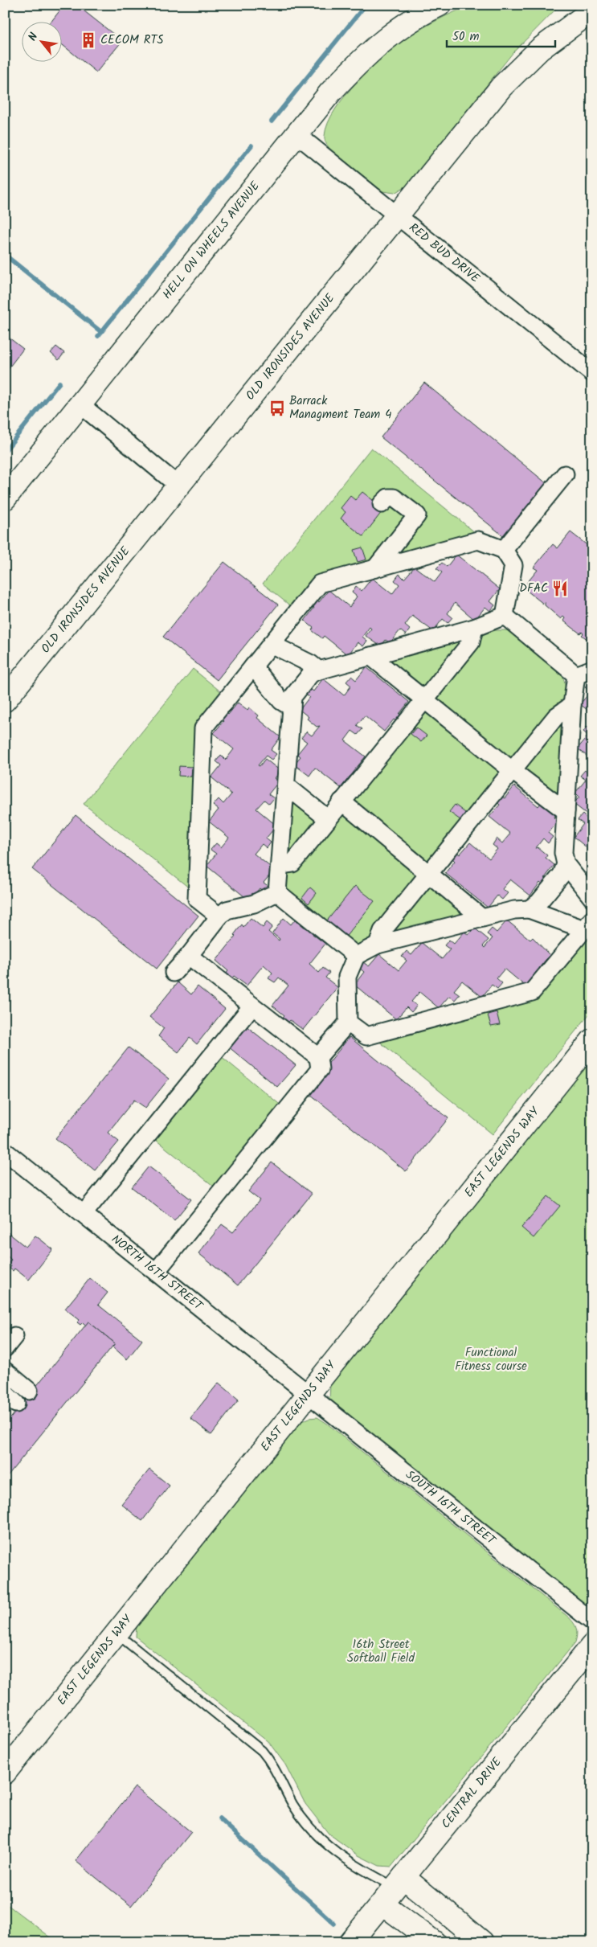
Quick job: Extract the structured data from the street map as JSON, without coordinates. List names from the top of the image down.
{
  "streets": {
    "street": [
      "HELL ON WHEELS AVENUE",
      "RED BUD DRIVE",
      "OLD IRONSIDES AVENUE",
      "EAST LEGENDS WAY",
      "NORTH 16TH STREET",
      "SOUTH 16TH STREET",
      "CENTRAL DRIVE"
    ]
  },
  "crossings": [
    ["HELL ON WHEELS AVENUE", "RED BUD DRIVE"],
    ["RED BUD DRIVE", "OLD IRONSIDES AVENUE"],
    ["EAST LEGENDS WAY", "NORTH 16TH STREET"],
    ["EAST LEGENDS WAY", "SOUTH 16TH STREET"],
    ["NORTH 16TH STREET", "SOUTH 16TH STREET"]
  ],
  "parks": ["Functional Fitness course", "16th Street Softball Field"],
  "places": {
    "building": ["CECOM RTS"],
    "bus stop": ["Barrack Managment Team 4"],
    "restaurant": ["DFAC"]
  },
  "scale_bar": "50 m",
  "north": "top left"
}
